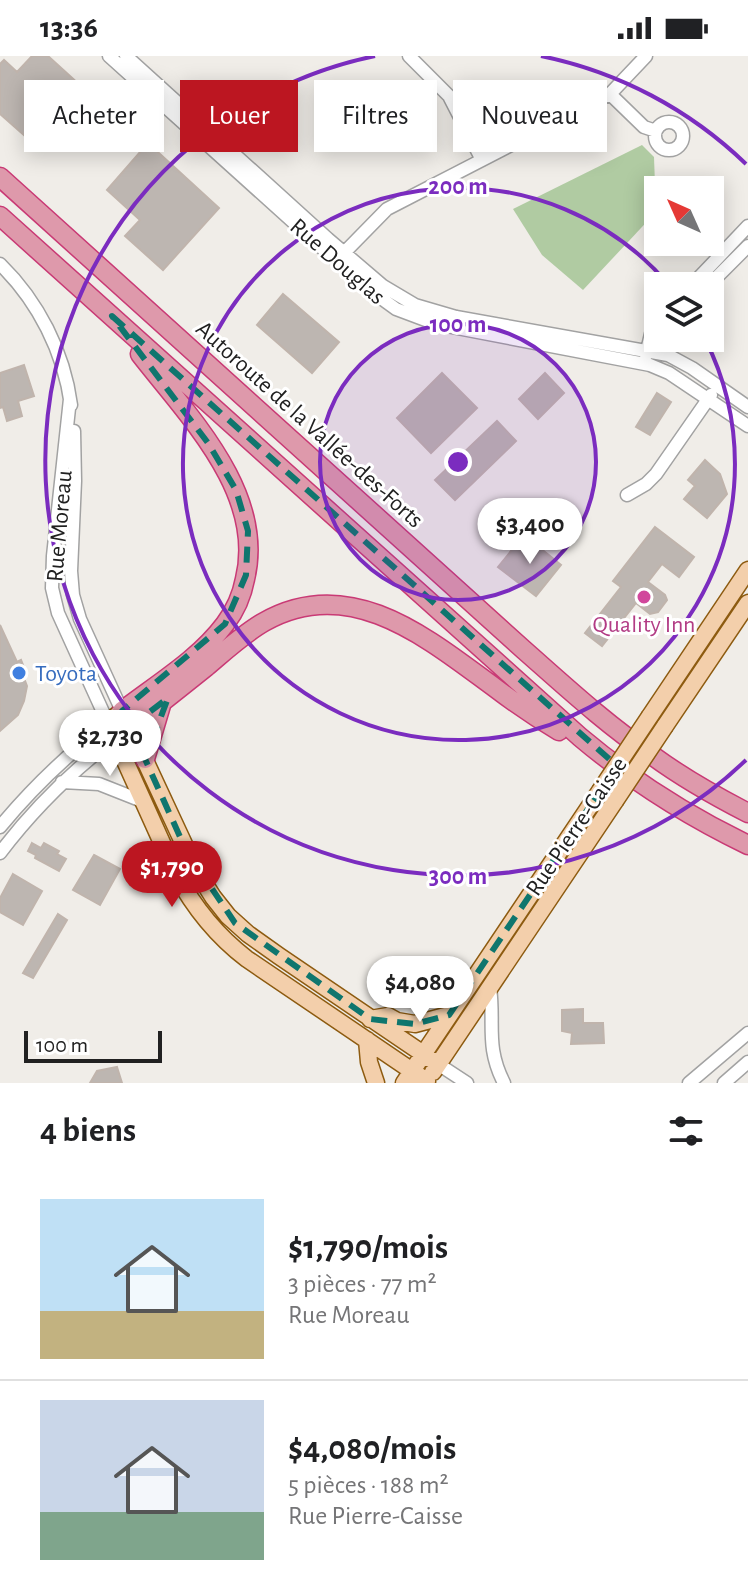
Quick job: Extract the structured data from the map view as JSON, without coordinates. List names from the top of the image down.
{
  "streets": {
    "highway": ["Autoroute de la Vallée-des-Forts"],
    "main road": ["Rue Moreau", "Rue Pierre-Caisse"],
    "street": ["Rue Douglas"]
  },
  "crossings": [
    ["Rue Moreau", "Rue Pierre-Caisse"]
  ],
  "places": ["Quality Inn", "Toyota"],
  "scale_bar": "100 m",
  "north": "top left",
  "page": {
    "status": "13:36",
    "chip": [
      "Acheter",
      "Louer",
      "Filtres",
      "Nouveau"
    ],
    "price": [
      "$3,400",
      "$2,730",
      "$1,790",
      "$4,080"
    ],
    "scale": "100 m",
    "heading": "4 biens",
    "list": [
      {
        "name": "$1,790/mois",
        "note": "3 pièces · 77 m² · Rue Moreau"
      },
      {
        "name": "$4,080/mois",
        "note": "5 pièces · 188 m² · Rue Pierre-Caisse"
      }
    ]
  },
  "rings": ["200 m", "100 m", "300 m"]
}
